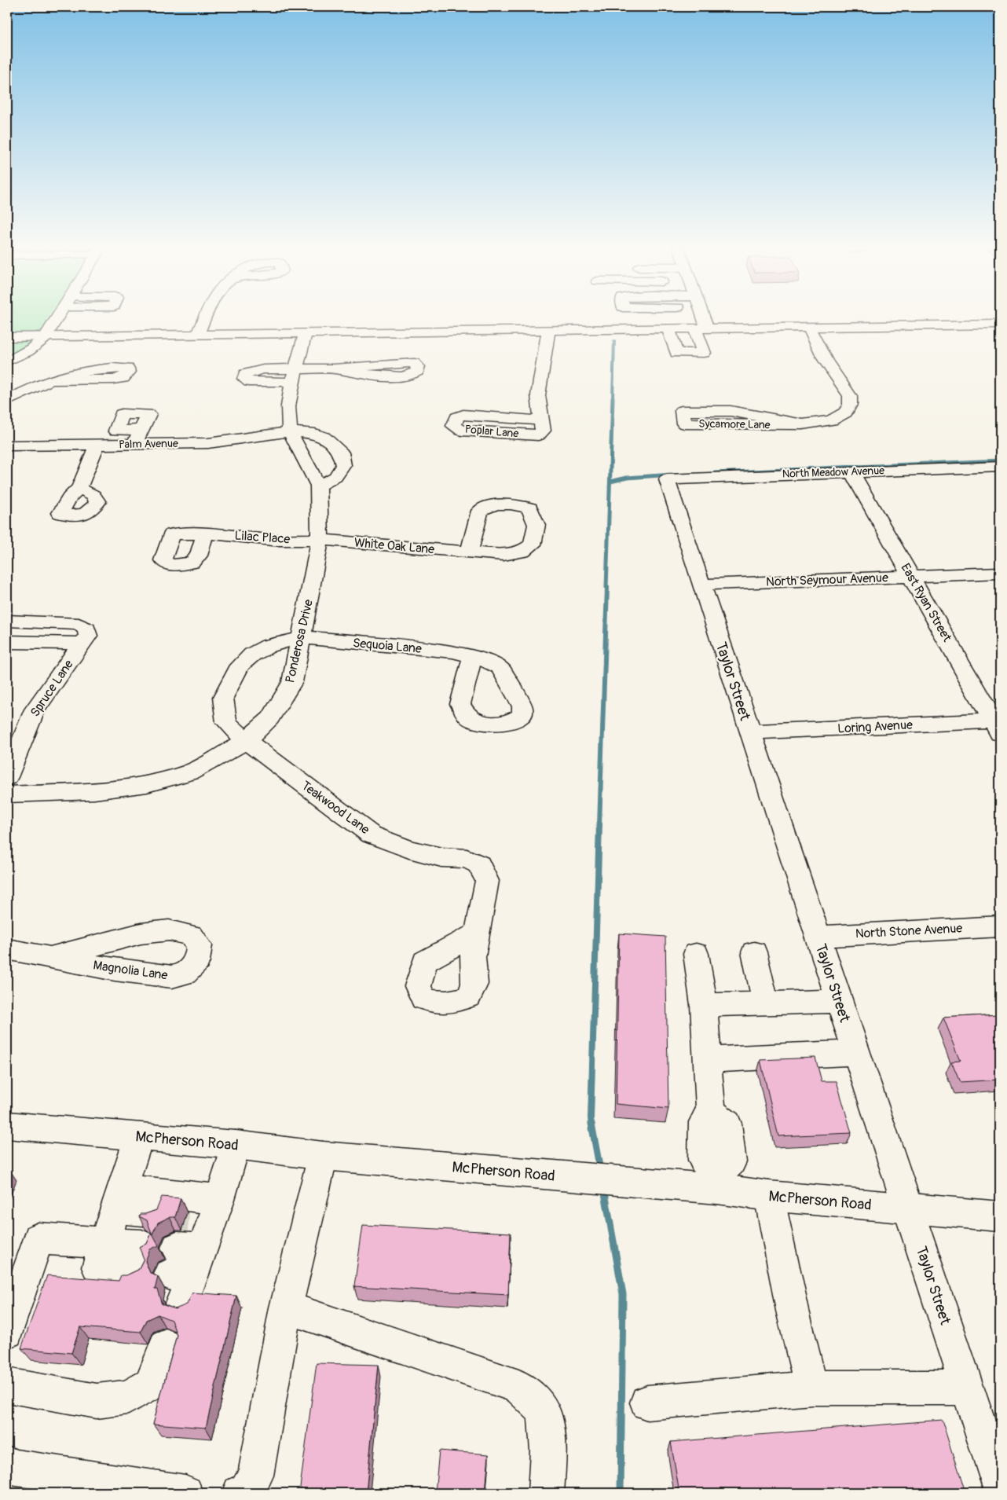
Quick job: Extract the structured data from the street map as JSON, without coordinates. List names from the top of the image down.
{
  "streets": {
    "street": [
      "Sycamore Lane",
      "Poplar Lane",
      "Palm Avenue",
      "North Meadow Avenue",
      "Lilac Place",
      "White Oak Lane",
      "North Seymour Avenue",
      "East Ryan Street",
      "Ponderosa Drive",
      "Sequoia Lane",
      "Taylor Street",
      "Spruce Lane",
      "Loring Avenue",
      "Teakwood Lane",
      "North Stone Avenue",
      "Magnolia Lane",
      "McPherson Road"
    ]
  },
  "crossings": [
    ["Palm Avenue", "Ponderosa Drive"],
    ["North Meadow Avenue", "East Ryan Street"],
    ["North Meadow Avenue", "Taylor Street"],
    ["Lilac Place", "White Oak Lane"],
    ["Lilac Place", "Ponderosa Drive"],
    ["White Oak Lane", "Ponderosa Drive"],
    ["North Seymour Avenue", "East Ryan Street"],
    ["North Seymour Avenue", "Taylor Street"],
    ["East Ryan Street", "Loring Avenue"],
    ["Ponderosa Drive", "Sequoia Lane"],
    ["Ponderosa Drive", "Teakwood Lane"],
    ["Taylor Street", "Loring Avenue"],
    ["Taylor Street", "North Stone Avenue"],
    ["Taylor Street", "McPherson Road"]
  ]
}
